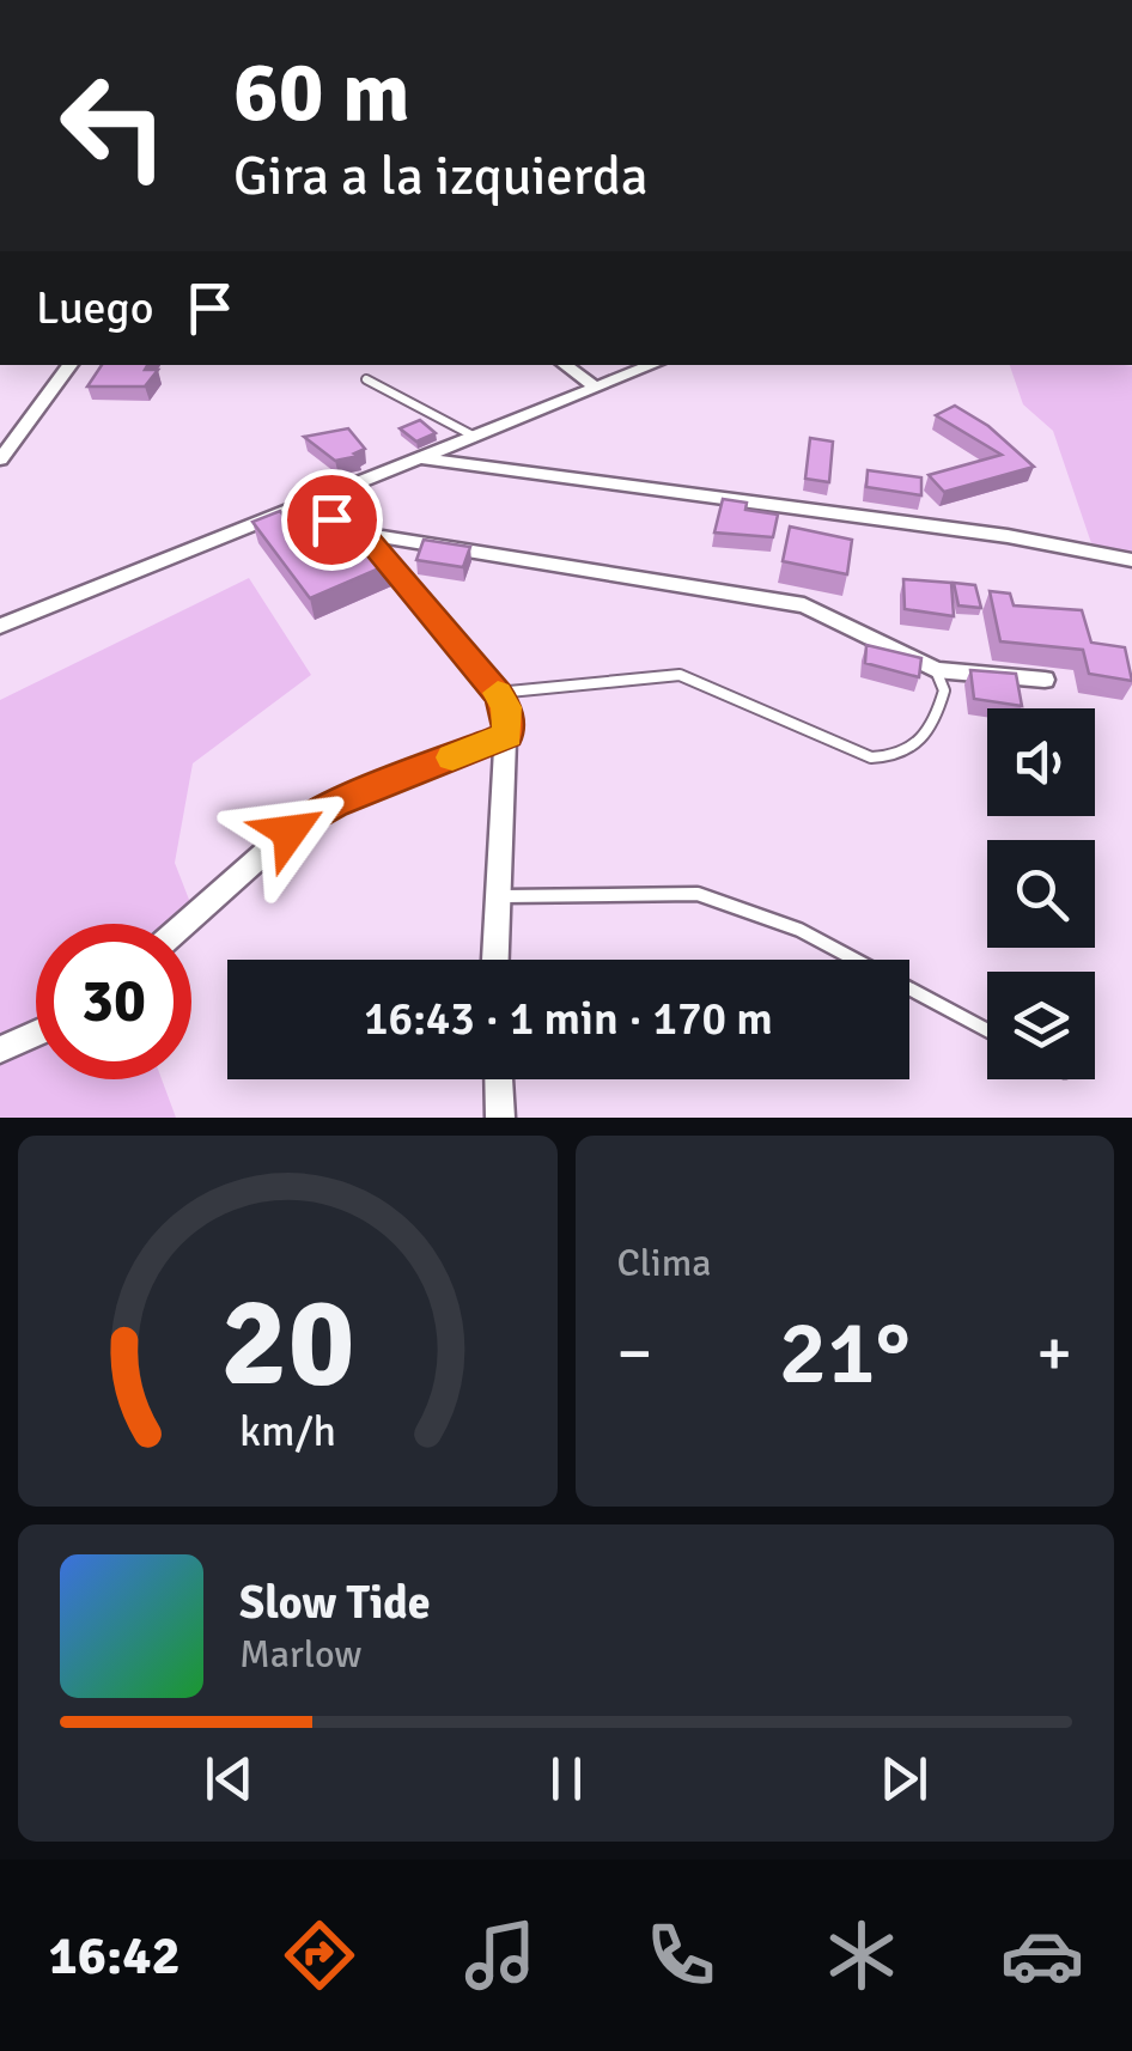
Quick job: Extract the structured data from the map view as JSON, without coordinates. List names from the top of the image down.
{
  "page": {
    "turn": ["60 m", "Gira a la izquierda"],
    "then": "Luego",
    "limit": "30",
    "trip": "16:43 · 1 min · 170 m",
    "tile": "Clima",
    "heat": ["−", "21°", "+"],
    "song": ["Slow Tide", "Marlow"],
    "tabs": "16:42",
    "gauge": ["20", "km/h"]
  }
}
